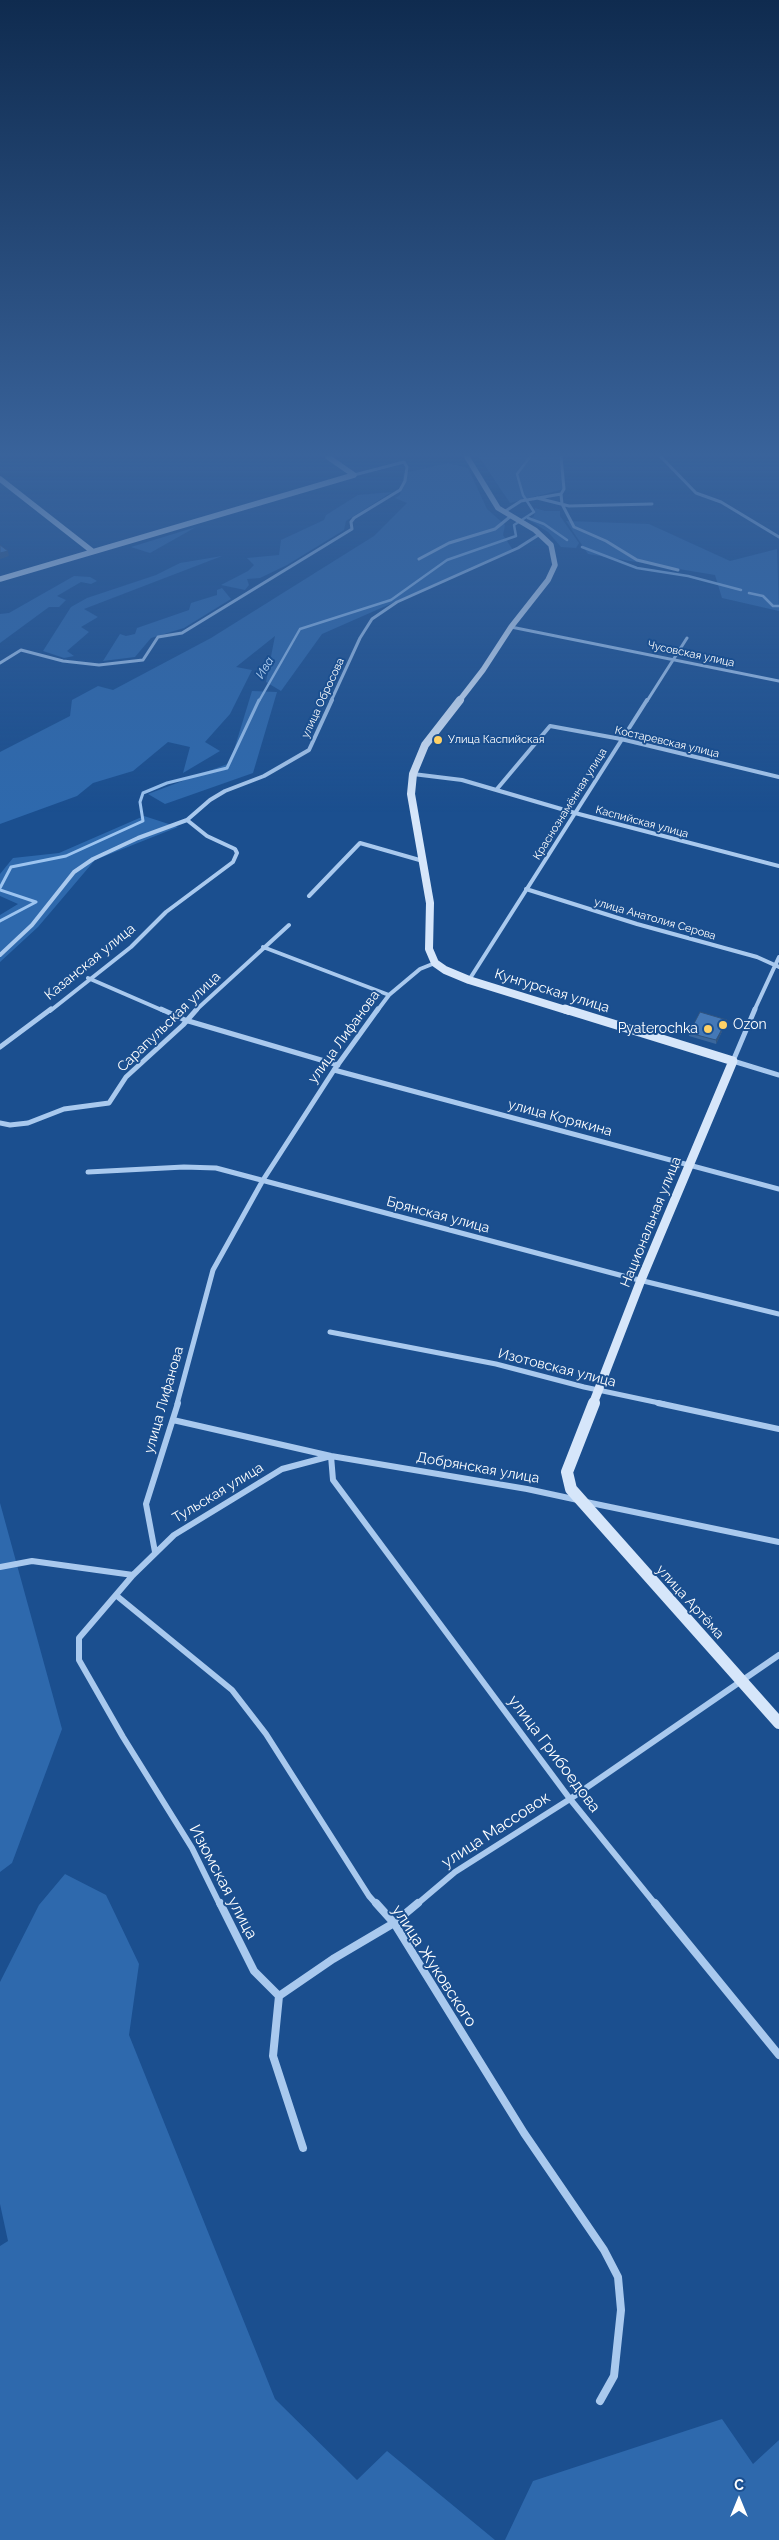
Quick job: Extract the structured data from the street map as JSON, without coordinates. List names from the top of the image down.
{
  "streets": {
    "street": [
      "Чусовская улица",
      "улица Обросова",
      "Костаревская улица",
      "Краснознамённая улица",
      "Каспийская улица",
      "улица Анатолия Серова",
      "Казанская улица",
      "Кунгурская улица",
      "Сарапульская улица",
      "улица Лифанова",
      "улица Корякина",
      "Брянская улица",
      "Национальная улица",
      "Изотовская улица",
      "Добрянская улица",
      "Тульская улица",
      "улица Артёма",
      "улица Грибоедова",
      "улица Массовок",
      "Изюмская улица",
      "улица Жуковского"
    ]
  },
  "crossings": [
    ["Чусовская улица", "Краснознамённая улица"],
    ["улица Обросова", "Казанская улица"],
    ["Костаревская улица", "Краснознамённая улица"],
    ["Костаревская улица", "Каспийская улица"],
    ["Краснознамённая улица", "Каспийская улица"],
    ["Краснознамённая улица", "улица Анатолия Серова"],
    ["Краснознамённая улица", "Кунгурская улица"],
    ["улица Анатолия Серова", "Национальная улица"],
    ["Казанская улица", "улица Корякина"],
    ["Кунгурская улица", "улица Лифанова"],
    ["Кунгурская улица", "Национальная улица"],
    ["Сарапульская улица", "улица Корякина"],
    ["улица Лифанова", "улица Корякина"],
    ["улица Лифанова", "Брянская улица"],
    ["улица Лифанова", "Добрянская улица"],
    ["улица Лифанова", "Тульская улица"],
    ["улица Корякина", "Национальная улица"],
    ["Брянская улица", "Национальная улица"],
    ["Национальная улица", "Изотовская улица"],
    ["Национальная улица", "Добрянская улица"],
    ["Национальная улица", "улица Артёма"],
    ["Добрянская улица", "Тульская улица"],
    ["Добрянская улица", "улица Артёма"],
    ["Добрянская улица", "улица Грибоедова"],
    ["Тульская улица", "улица Грибоедова"],
    ["Тульская улица", "Изюмская улица"],
    ["Тульская улица", "улица Жуковского"],
    ["улица Артёма", "улица Массовок"],
    ["улица Грибоедова", "улица Массовок"],
    ["улица Массовок", "Изюмская улица"],
    ["улица Массовок", "улица Жуковского"]
  ],
  "water": ["Ива"],
  "places": ["Улица Каспийская", "Ozon", "Pyaterochka"],
  "north": "top"
}
